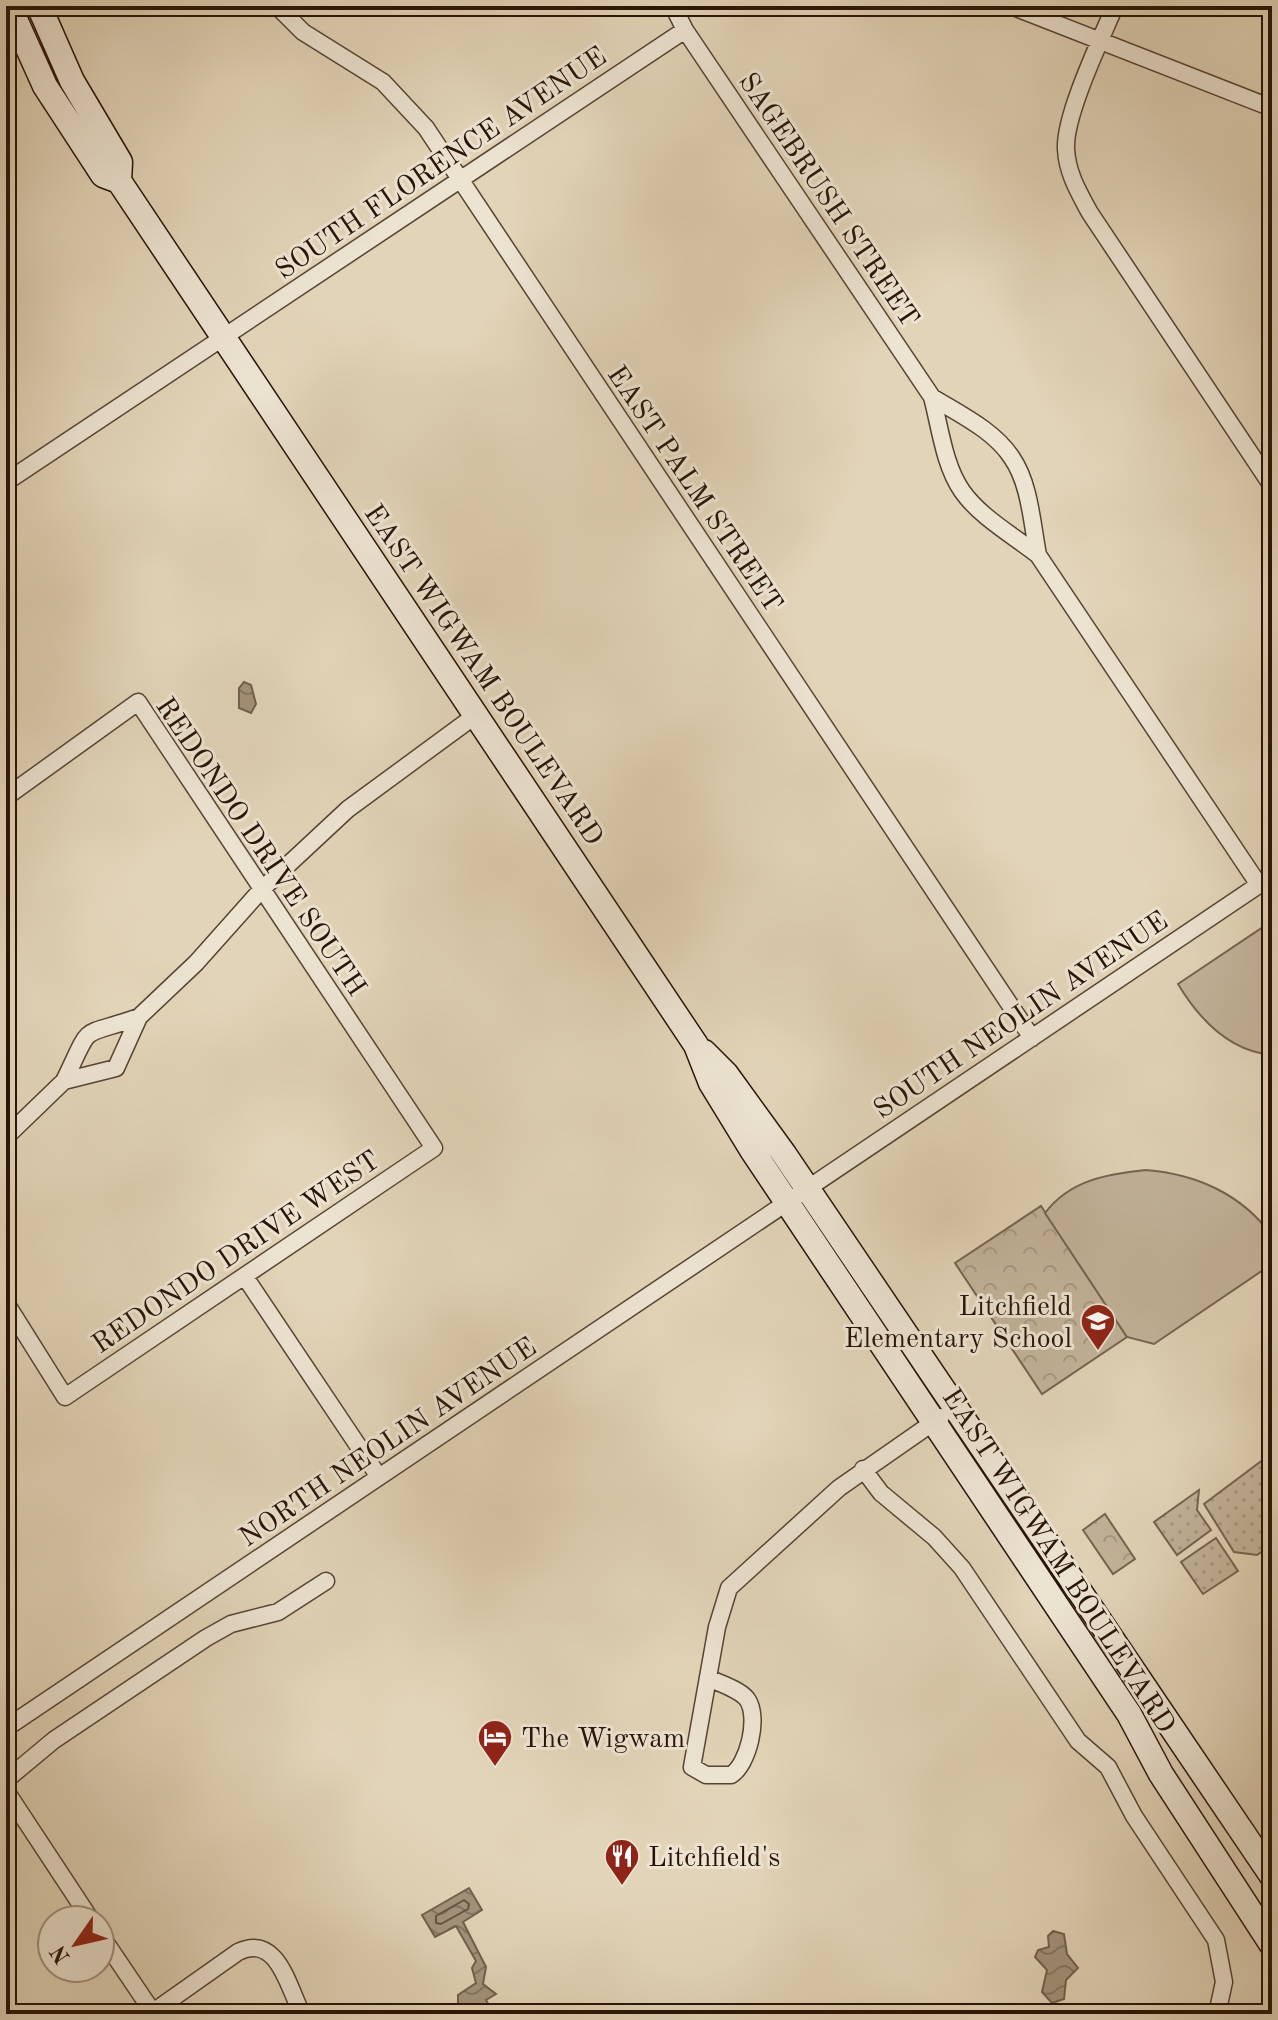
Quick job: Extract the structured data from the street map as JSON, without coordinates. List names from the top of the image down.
{
  "streets": {
    "street": [
      "SOUTH FLORENCE AVENUE",
      "SAGEBRUSH STREET",
      "EAST PALM STREET",
      "EAST WIGWAM BOULEVARD",
      "REDONDO DRIVE SOUTH",
      "SOUTH NEOLIN AVENUE",
      "REDONDO DRIVE WEST",
      "NORTH NEOLIN AVENUE"
    ]
  },
  "crossings": [
    ["SOUTH FLORENCE AVENUE", "SAGEBRUSH STREET"],
    ["SOUTH FLORENCE AVENUE", "EAST PALM STREET"],
    ["SOUTH FLORENCE AVENUE", "EAST WIGWAM BOULEVARD"],
    ["SAGEBRUSH STREET", "SOUTH NEOLIN AVENUE"],
    ["EAST PALM STREET", "SOUTH NEOLIN AVENUE"],
    ["EAST WIGWAM BOULEVARD", "SOUTH NEOLIN AVENUE"],
    ["EAST WIGWAM BOULEVARD", "NORTH NEOLIN AVENUE"],
    ["REDONDO DRIVE SOUTH", "REDONDO DRIVE WEST"],
    ["SOUTH NEOLIN AVENUE", "NORTH NEOLIN AVENUE"]
  ],
  "places": {
    "school or university": ["Litchfield Elementary School"],
    "hotel": ["The Wigwam"],
    "restaurant": ["Litchfield's"]
  },
  "north": "bottom left"
}
